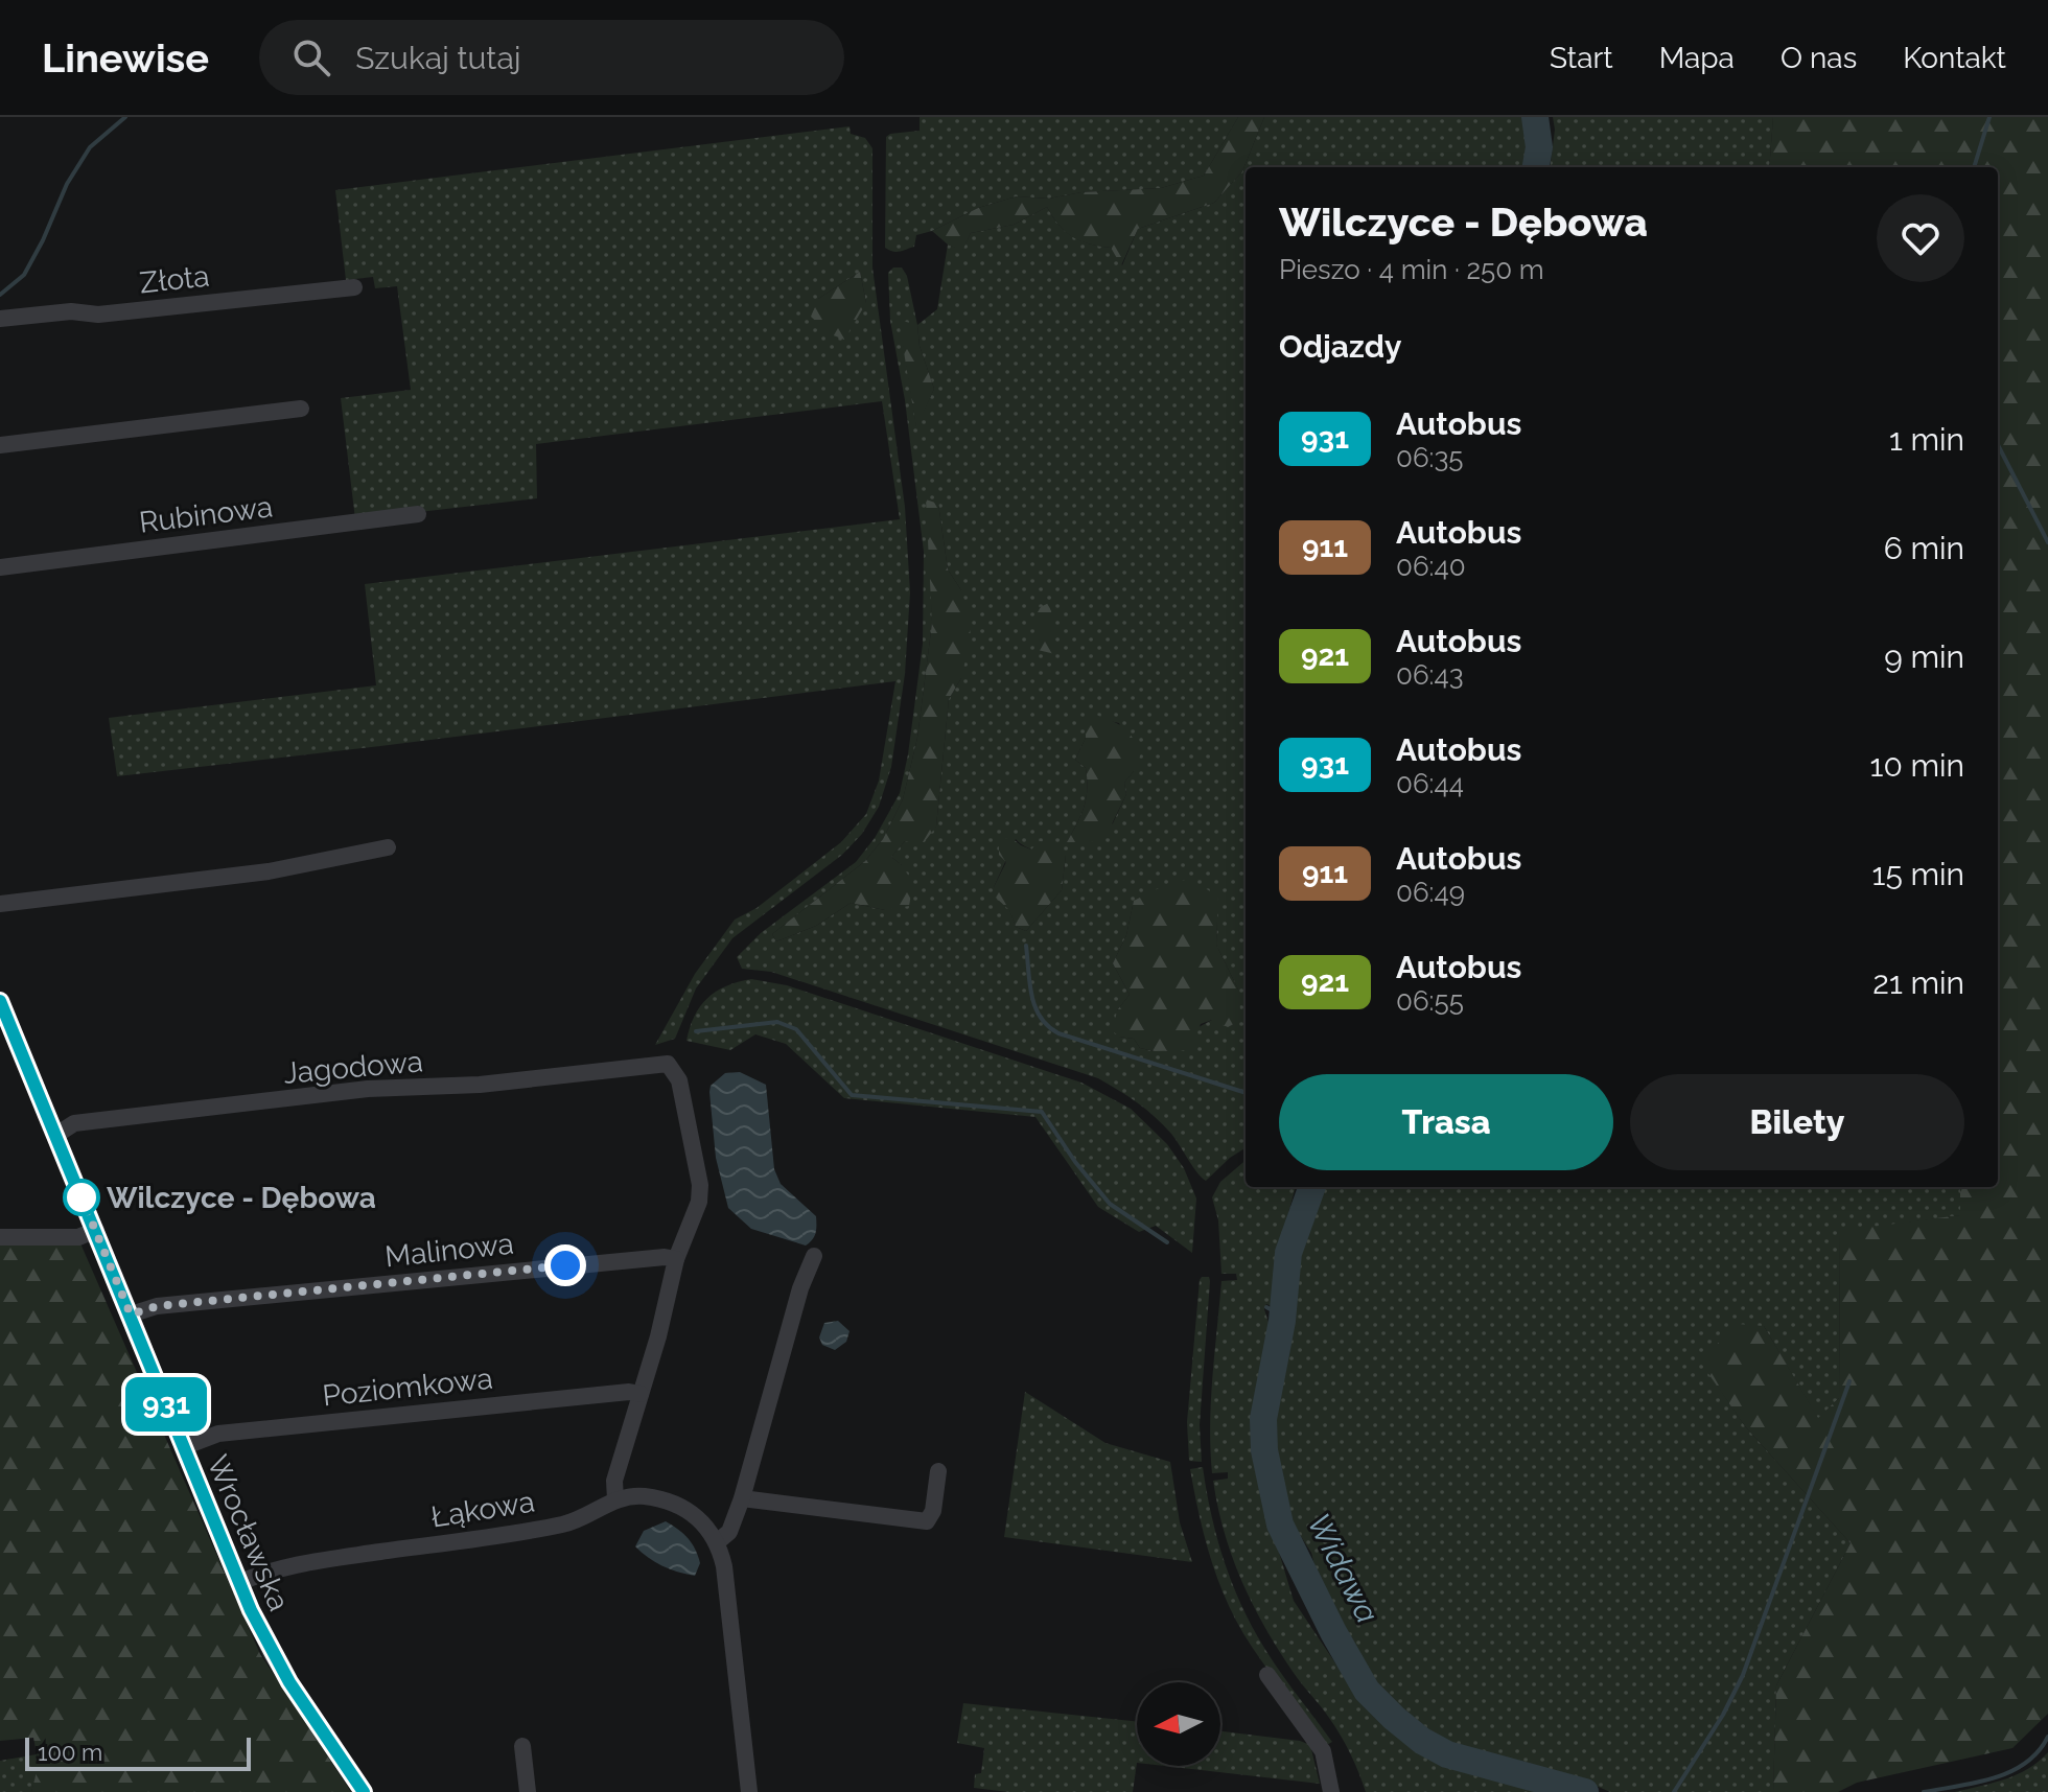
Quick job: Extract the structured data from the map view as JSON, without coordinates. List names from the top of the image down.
{
  "streets": {
    "street": [
      "Złota",
      "Rubinowa",
      "Jagodowa",
      "Malinowa",
      "Poziomkowa",
      "Łąkowa",
      "Wrocławska"
    ]
  },
  "crossings": [
    ["Jagodowa", "Malinowa"],
    ["Jagodowa", "Wrocławska"],
    ["Malinowa", "Wrocławska"],
    ["Poziomkowa", "Wrocławska"],
    ["Łąkowa", "Wrocławska"]
  ],
  "water": ["Widawa"],
  "places": ["Wilczyce - Dębowa"],
  "lines": ["bus line 931"],
  "scale_bar": "100 m",
  "north": "left",
  "page": {
    "header": "Linewise",
    "search": "Szukaj tutaj",
    "nav": [
      "Start",
      "Mapa",
      "O nas",
      "Kontakt"
    ],
    "on_map": "931",
    "heading": [
      ["Wilczyce - Dębowa", "Pieszo · 4 min · 250 m"],
      "Odjazdy"
    ],
    "list": [
      {
        "mark": "931",
        "name": "Autobus",
        "note": "06:35",
        "value": "1 min"
      },
      {
        "mark": "911",
        "name": "Autobus",
        "note": "06:40",
        "value": "6 min"
      },
      {
        "mark": "921",
        "name": "Autobus",
        "note": "06:43",
        "value": "9 min"
      },
      {
        "mark": "931",
        "name": "Autobus",
        "note": "06:44",
        "value": "10 min"
      },
      {
        "mark": "911",
        "name": "Autobus",
        "note": "06:49",
        "value": "15 min"
      },
      {
        "mark": "921",
        "name": "Autobus",
        "note": "06:55",
        "value": "21 min"
      }
    ],
    "buttons": ["Trasa", "Bilety"],
    "scale": "100 m"
  }
}
